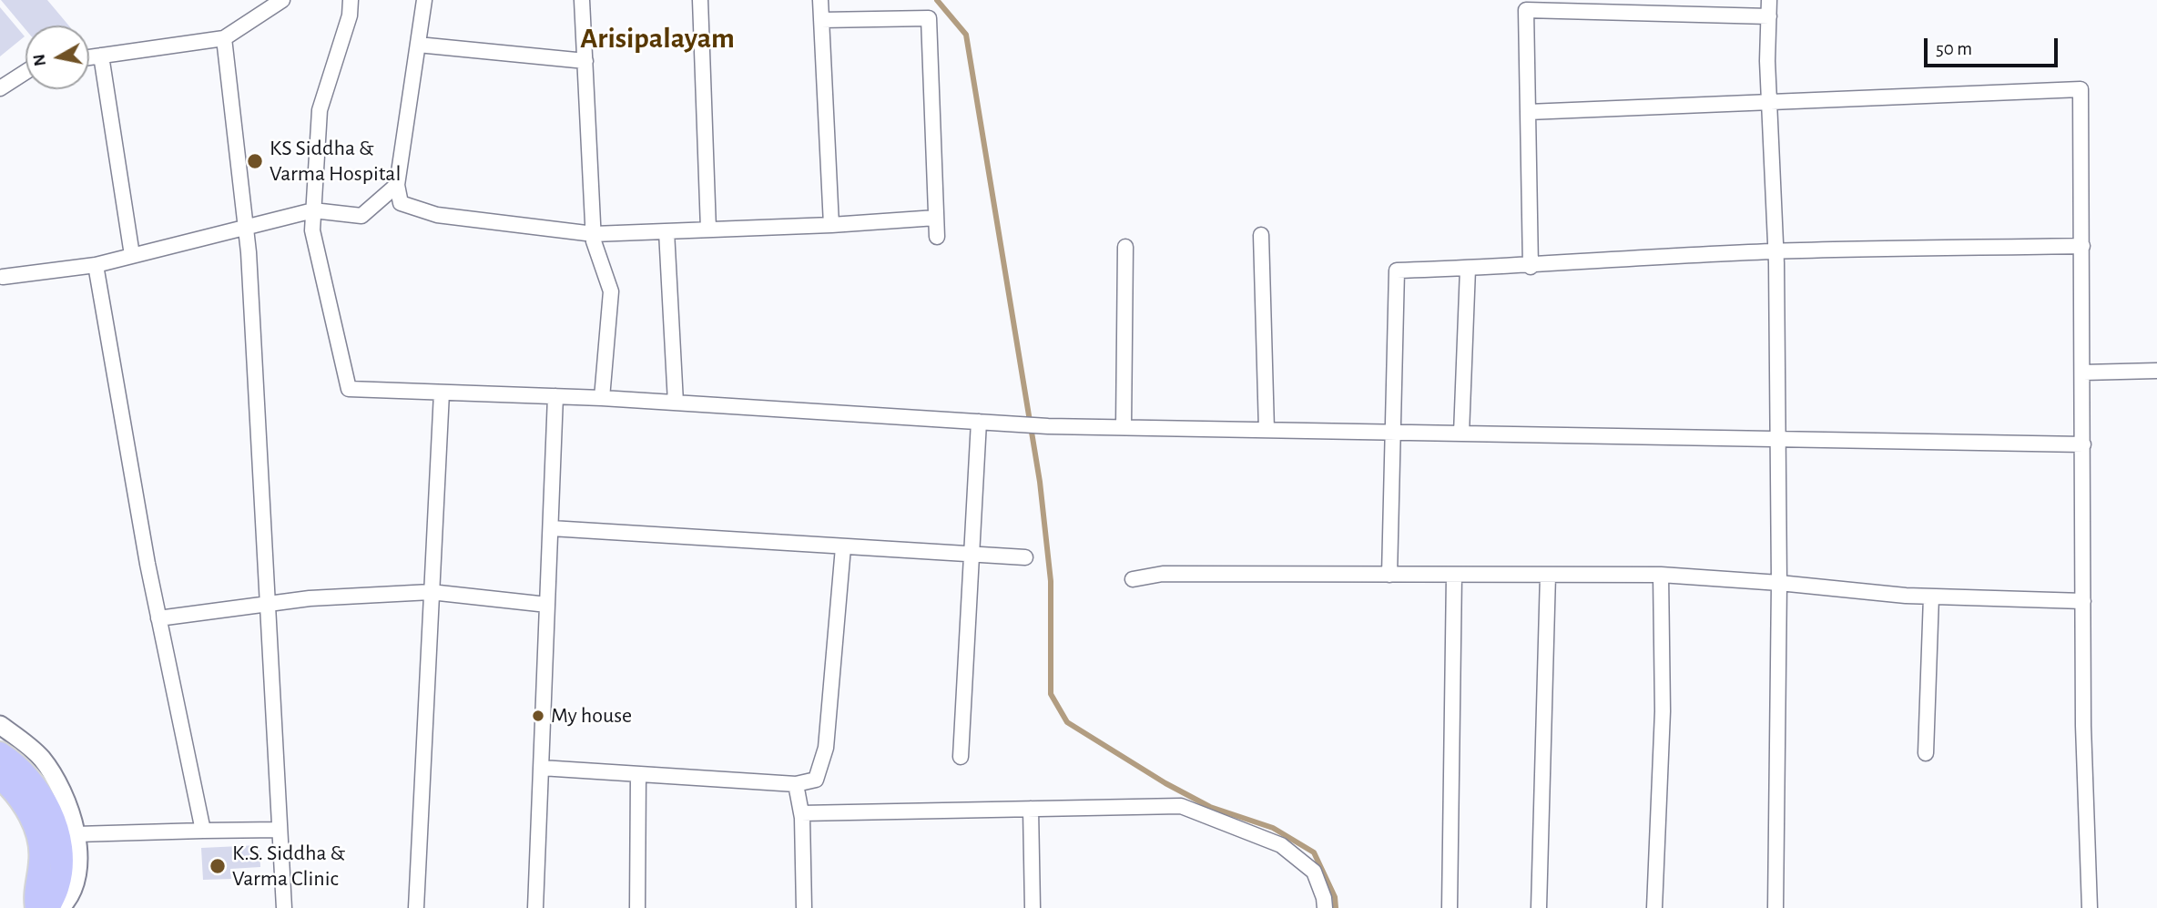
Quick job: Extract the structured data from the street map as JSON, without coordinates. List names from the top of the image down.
{
  "districts": ["Arisipalayam"],
  "places": ["KS Siddha & Varma Hospital", "My house", "K.S. Siddha & Varma Clinic"],
  "scale_bar": "50 m",
  "north": "left"
}
